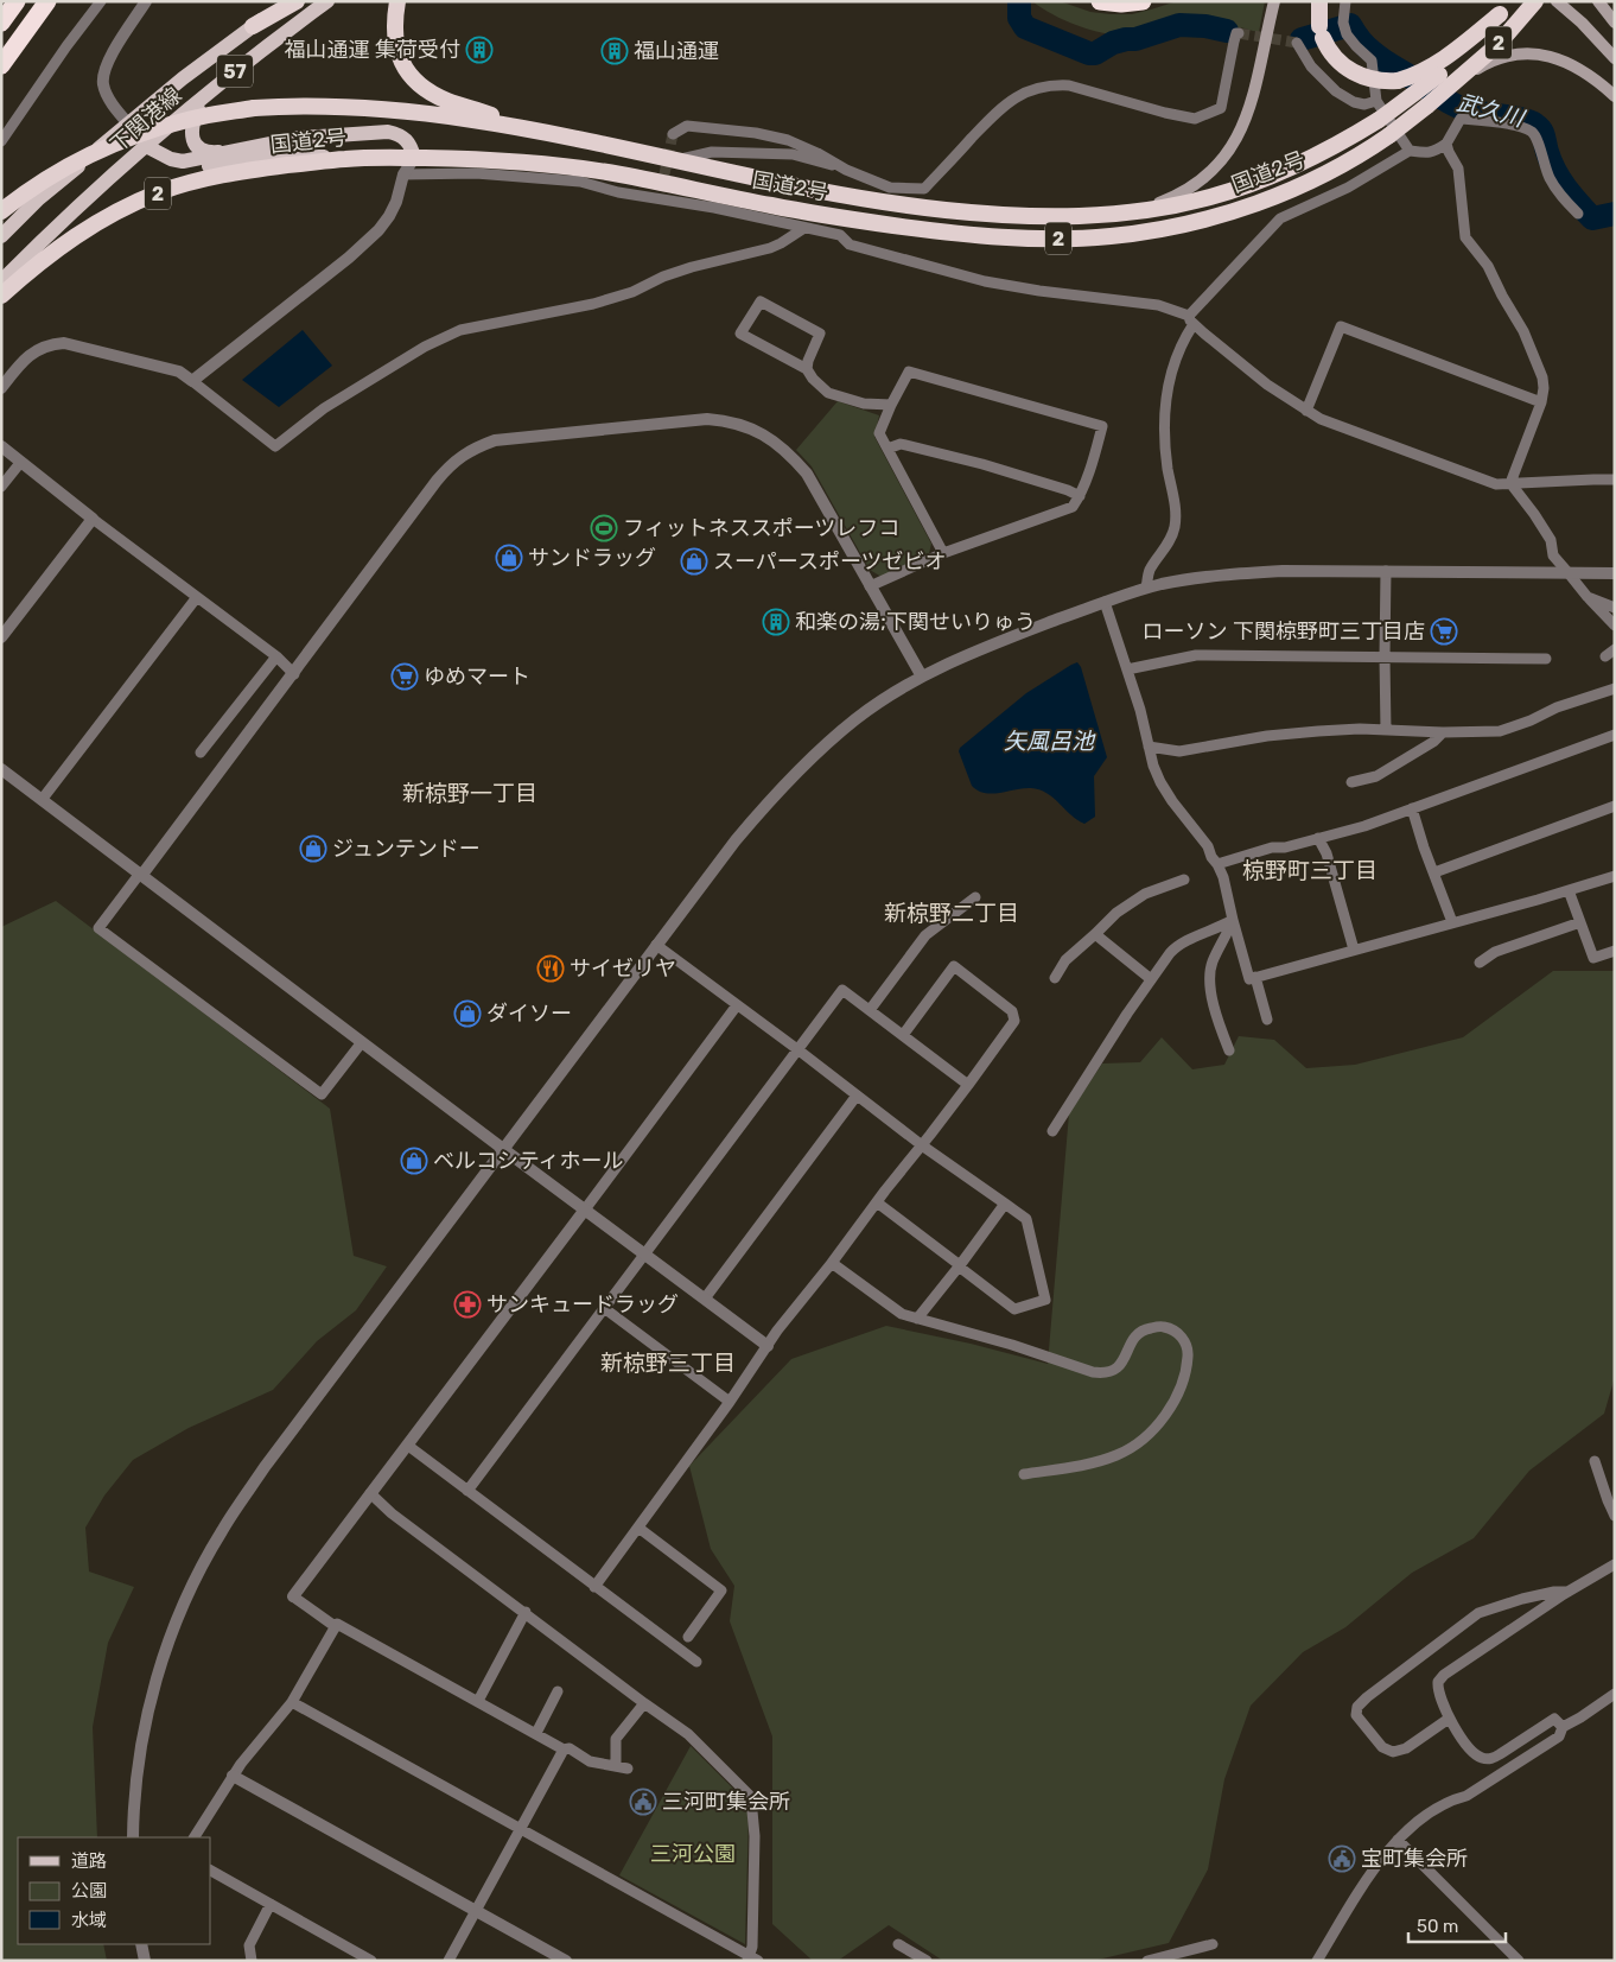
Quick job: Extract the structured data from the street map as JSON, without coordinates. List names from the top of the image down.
{
  "streets": {
    "highway": ["2", "国道2号"],
    "main road": ["57", "下関港線"]
  },
  "districts": [
    "新椋野一丁目",
    "椋野町三丁目",
    "新椋野二丁目",
    "新椋野三丁目"
  ],
  "water": ["武久川", "矢風呂池"],
  "parks": ["三河公園"],
  "places": {
    "building": ["福山通運 集荷受付", "福山通運", "和楽の湯;下関せいりゅう"],
    "sports": ["フィットネススポーツレフコ"],
    "shop": [
      "サンドラッグ",
      "スーパースポーツゼビオ",
      "ジュンテンドー",
      "ダイソー",
      "ベルコシティホール"
    ],
    "supermarket": ["ローソン 下関椋野町三丁目店", "ゆめマート"],
    "restaurant": ["サイゼリヤ"],
    "pharmacy": ["サンキュードラッグ"],
    "public building": ["三河町集会所", "宝町集会所"]
  },
  "legend": ["道路", "公園", "水域"],
  "scale_bar": "50 m"
}
